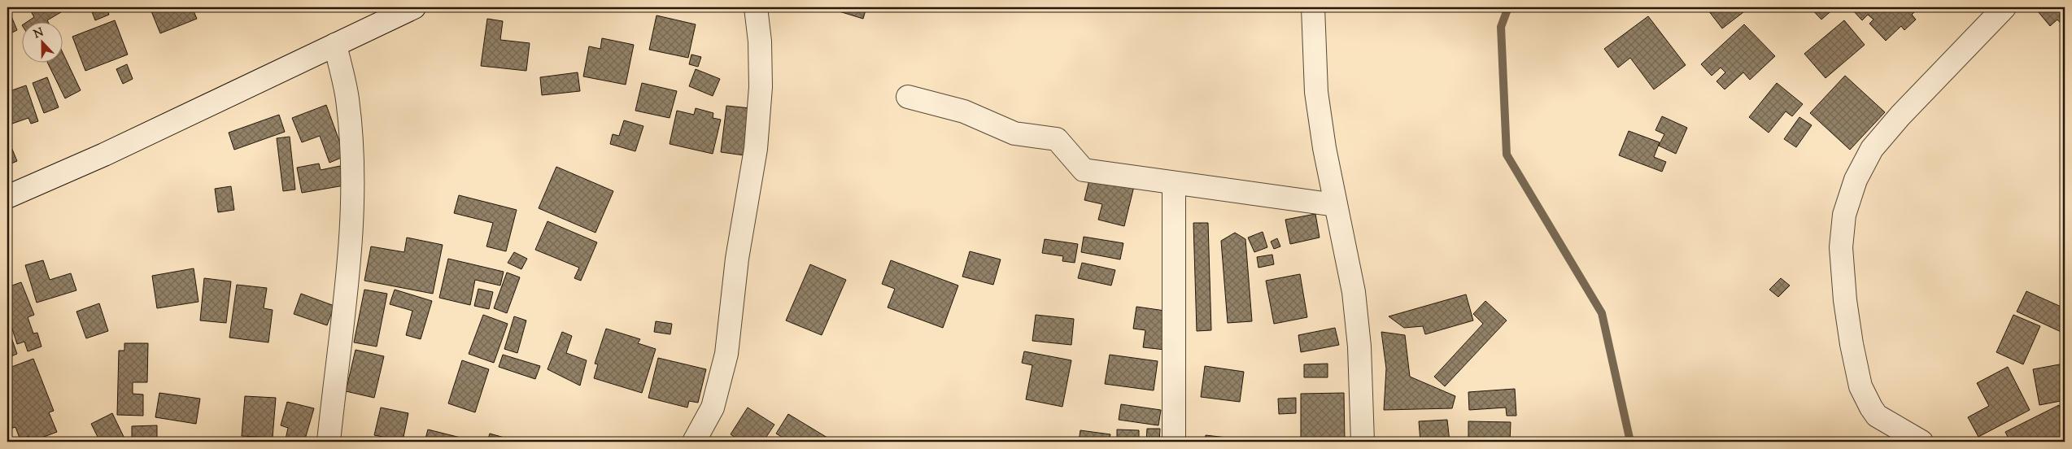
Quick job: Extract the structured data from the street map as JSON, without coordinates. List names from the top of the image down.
{
  "north": "top"
}
